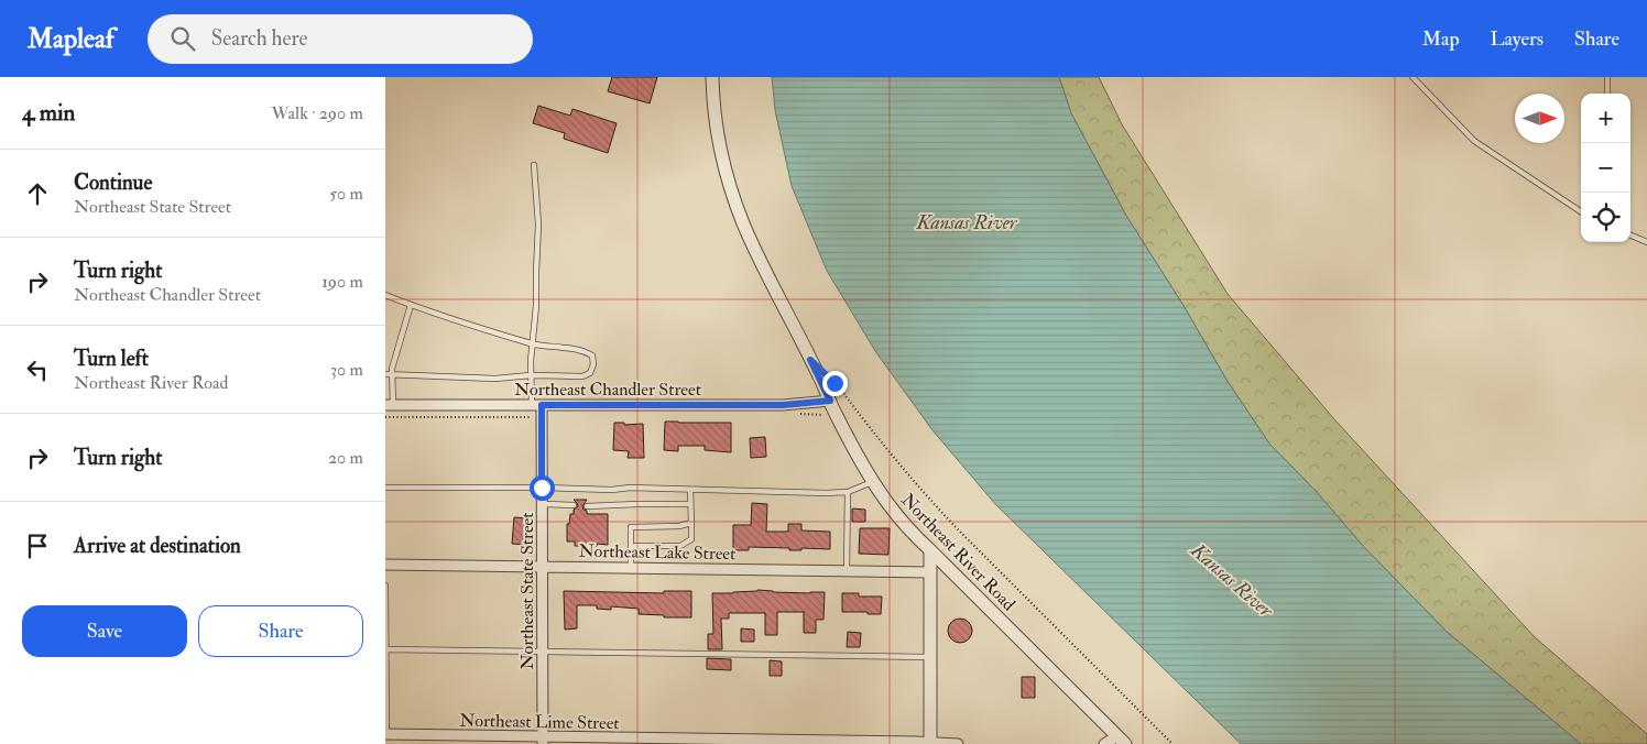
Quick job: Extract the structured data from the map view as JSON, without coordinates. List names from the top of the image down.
{
  "streets": {
    "street": [
      "Northeast Chandler Street",
      "Northeast Lake Street",
      "Northeast River Road",
      "Northeast State Street",
      "Northeast Lime Street"
    ]
  },
  "crossings": [
    ["Northeast Chandler Street", "Northeast River Road"],
    ["Northeast Chandler Street", "Northeast State Street"],
    ["Northeast Lake Street", "Northeast State Street"],
    ["Northeast State Street", "Northeast Lime Street"]
  ],
  "water": ["Kansas River"],
  "north": "right",
  "page": {
    "header": "Mapleaf",
    "search": "Search here",
    "nav": ["Map", "Layers", "Share"],
    "heading": ["4 min", "Walk · 290 m"],
    "map_buttons": ["+", "−"],
    "list": [
      ["Continue", "Northeast State Street", "50 m"],
      ["Turn right", "Northeast Chandler Street", "190 m"],
      ["Turn left", "Northeast River Road", "30 m"],
      ["Turn right", "20 m"],
      "Arrive at destination"
    ],
    "buttons": ["Save", "Share"]
  }
}
